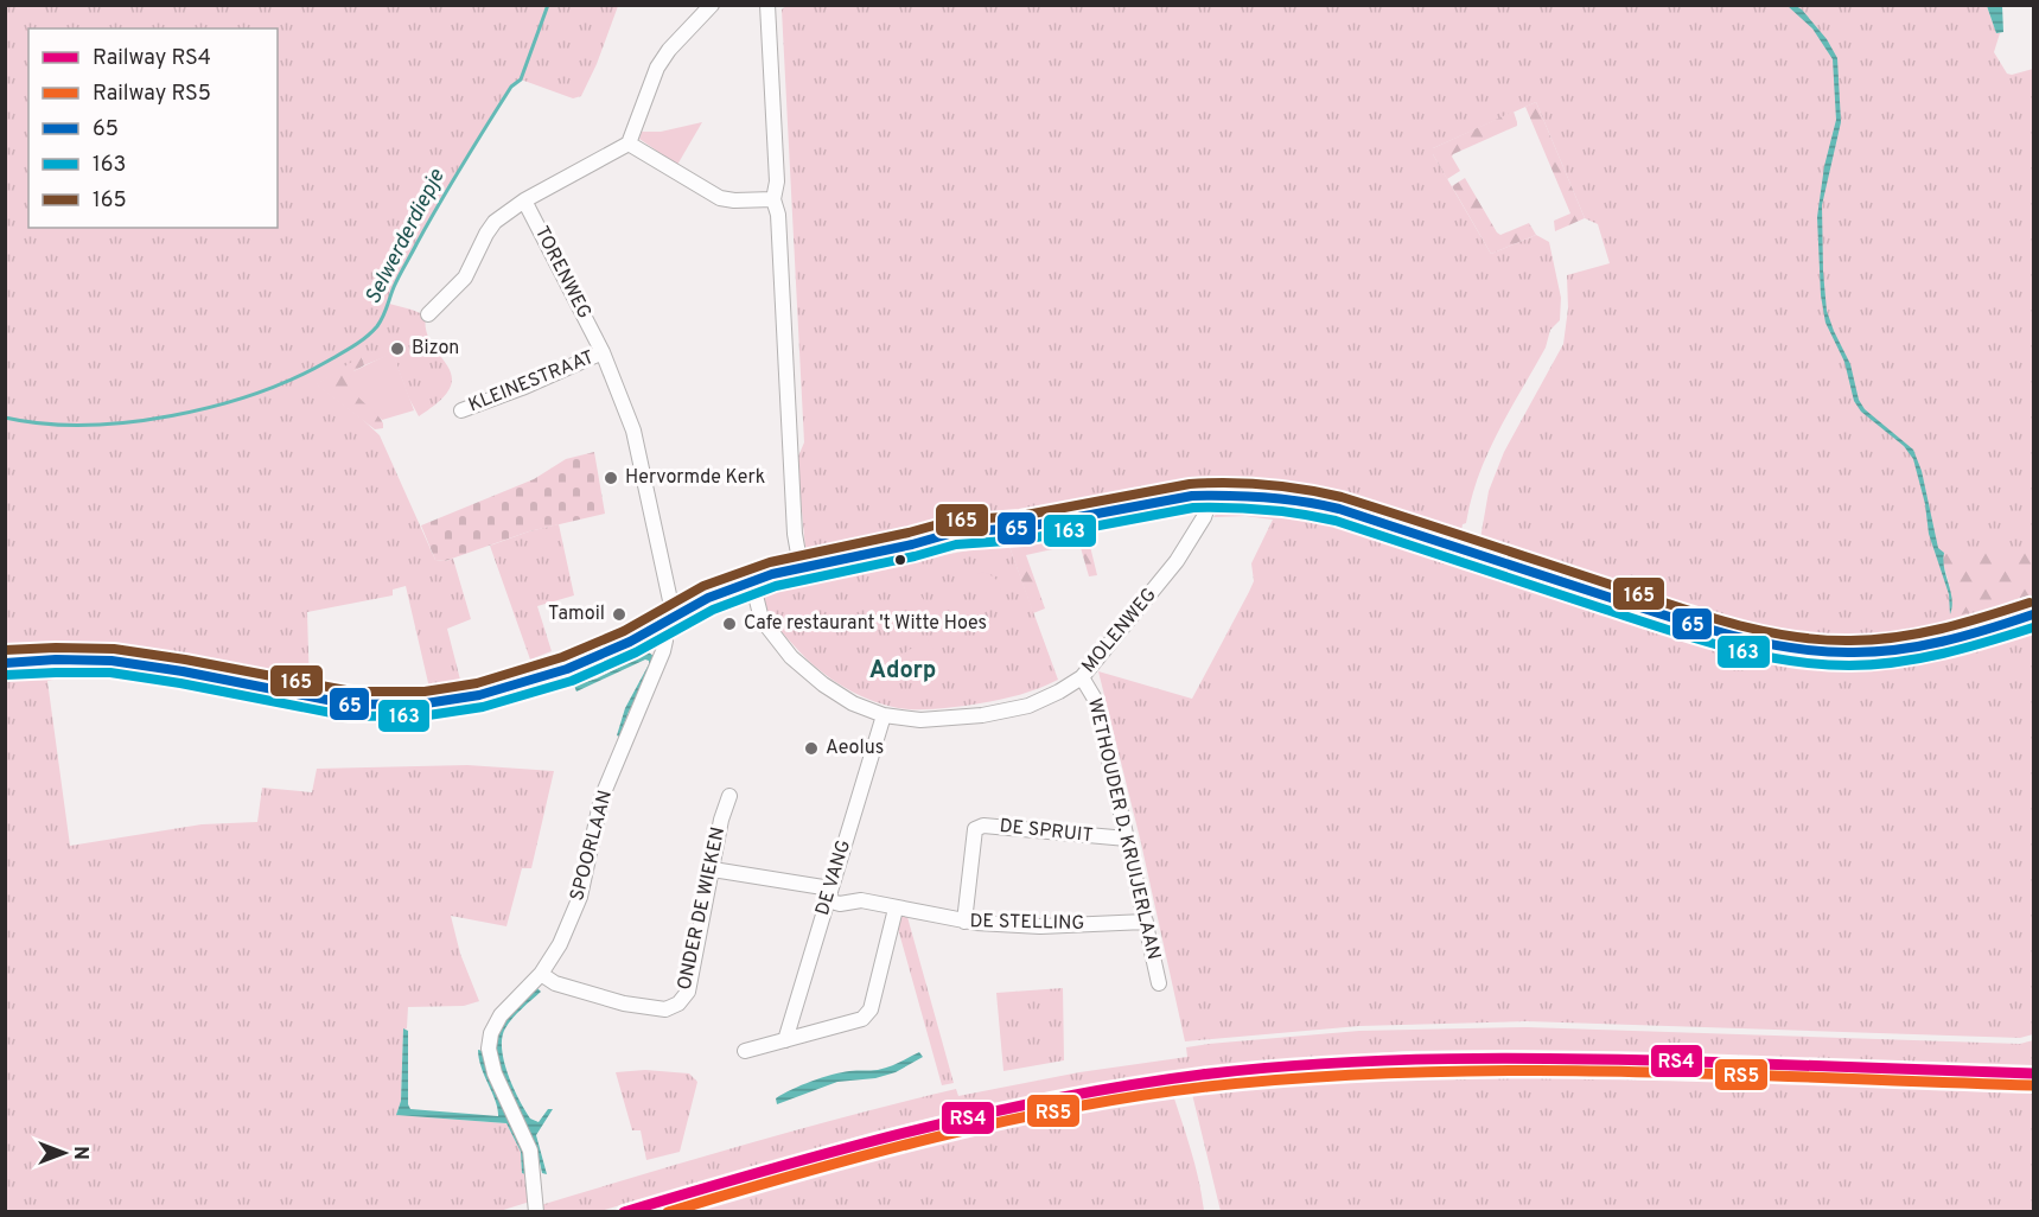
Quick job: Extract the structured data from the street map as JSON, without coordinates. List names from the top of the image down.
{
  "streets": {
    "street": [
      "TORENWEG",
      "KLEINESTRAAT",
      "MOLENWEG",
      "WETHOUDER D. KRUIJERLAAN",
      "DE SPRUIT",
      "SPOORLAAN",
      "DE VANG",
      "ONDER DE WIEKEN",
      "DE STELLING"
    ]
  },
  "crossings": [
    ["TORENWEG", "KLEINESTRAAT"],
    ["TORENWEG", "SPOORLAAN"],
    ["MOLENWEG", "WETHOUDER D. KRUIJERLAAN"],
    ["MOLENWEG", "DE VANG"],
    ["WETHOUDER D. KRUIJERLAAN", "DE SPRUIT"],
    ["WETHOUDER D. KRUIJERLAAN", "DE STELLING"],
    ["DE SPRUIT", "DE STELLING"],
    ["SPOORLAAN", "ONDER DE WIEKEN"],
    ["DE VANG", "DE STELLING"],
    ["ONDER DE WIEKEN", "DE STELLING"]
  ],
  "districts": ["Adorp"],
  "water": ["Selwerderdiepje"],
  "places": [
    "Bizon",
    "Hervormde Kerk",
    "Tamoil",
    "Cafe restaurant 't Witte Hoes",
    "Aeolus"
  ],
  "lines": [
    "transit line 165",
    "transit line 65",
    "transit line 163",
    "rail line RS4",
    "rail line RS5"
  ],
  "legend": [
    "Railway RS4",
    "Railway RS5",
    "65",
    "163",
    "165"
  ],
  "north": "right"
}
